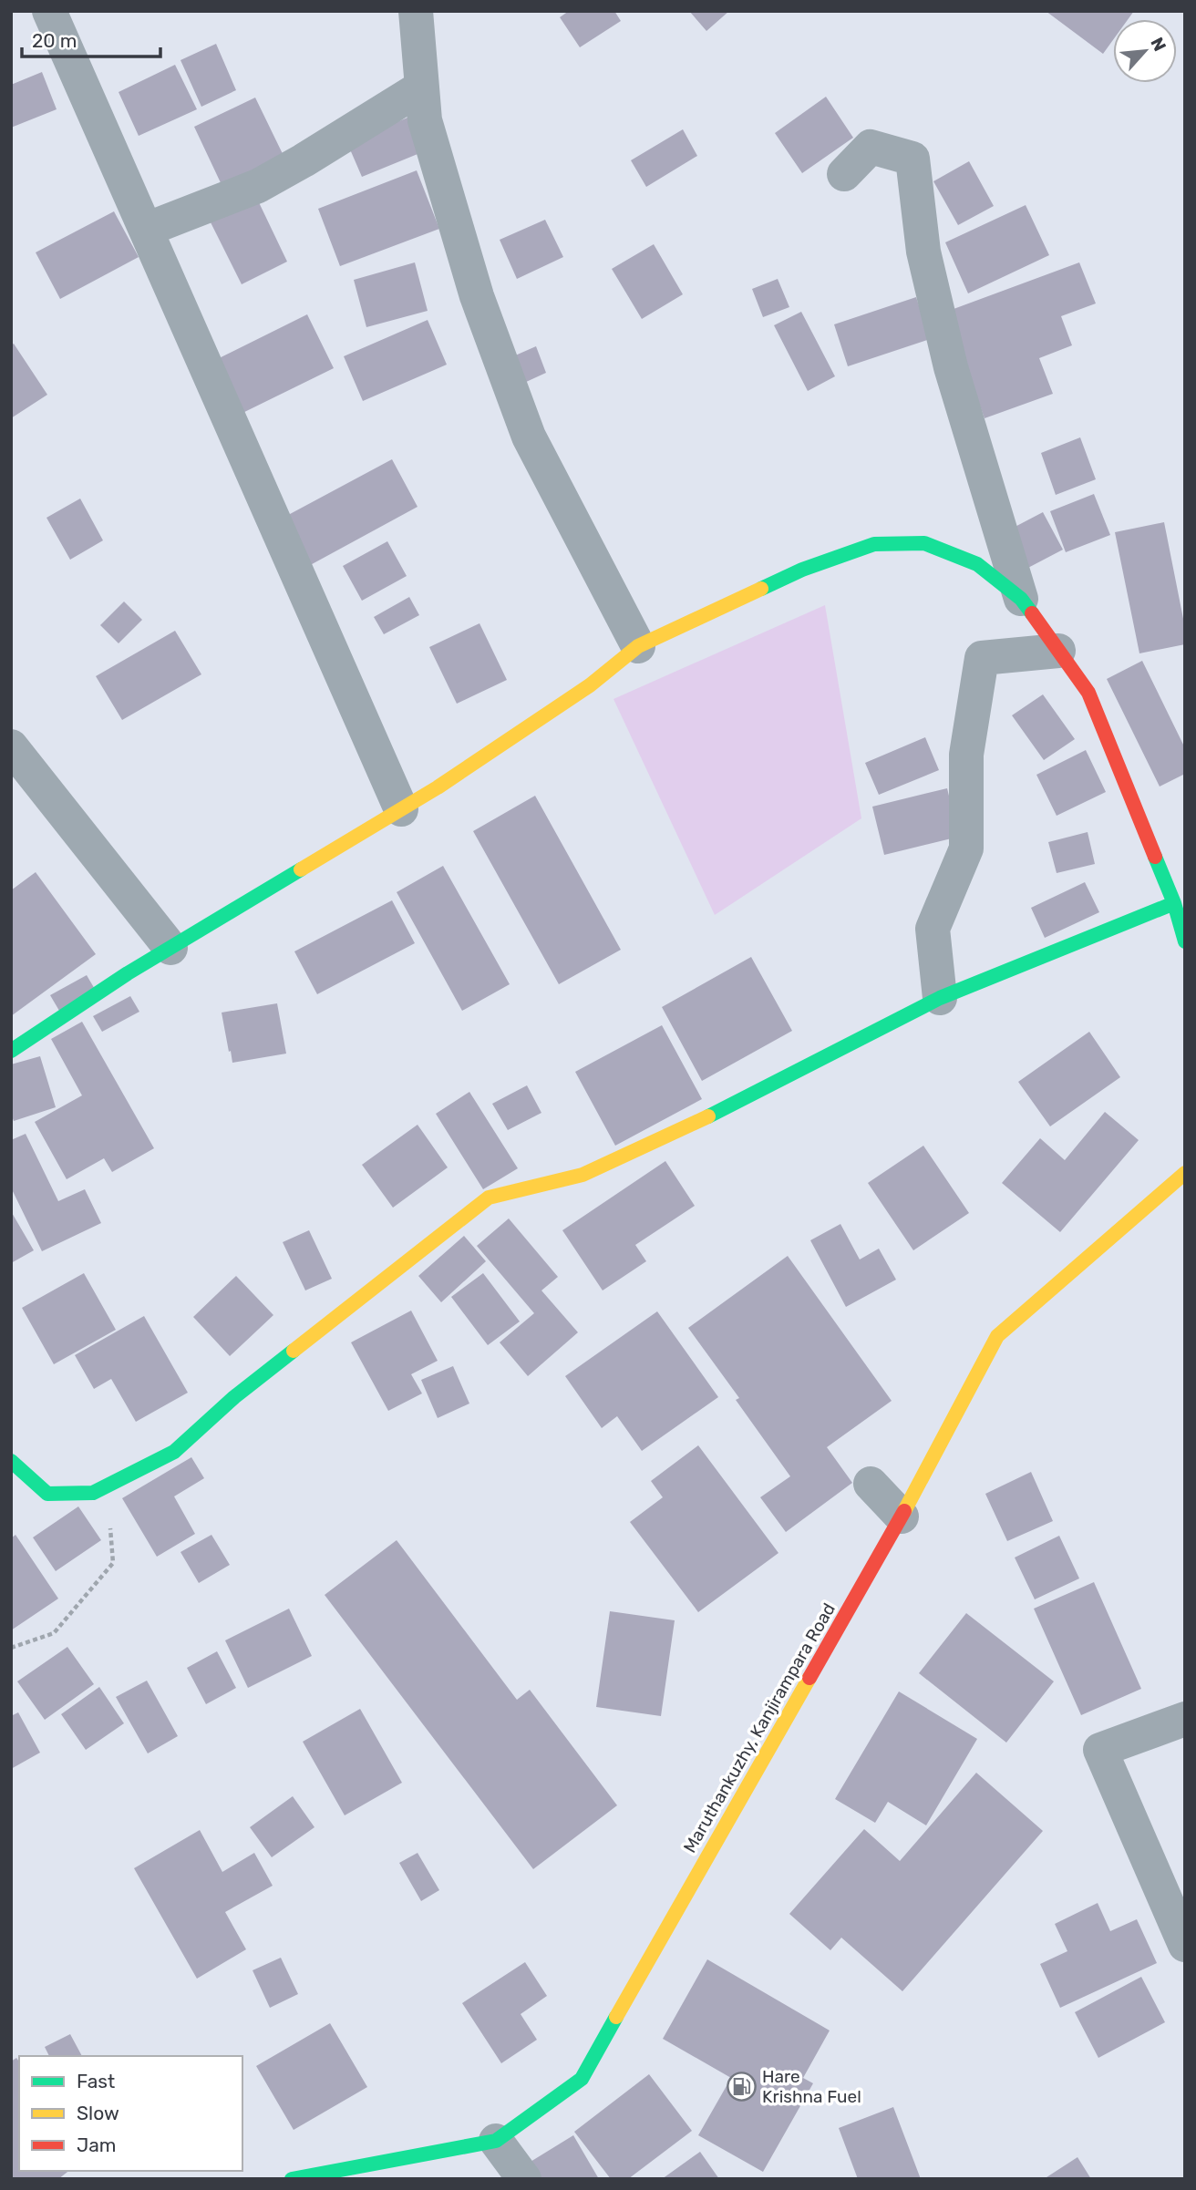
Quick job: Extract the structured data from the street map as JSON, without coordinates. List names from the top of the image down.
{
  "streets": {
    "street": ["Maruthankuzhy, Kanjirampara Road"]
  },
  "places": {
    "fuel station": ["Hare Krishna Fuel"]
  },
  "legend": ["Fast", "Slow", "Jam"],
  "scale_bar": "20 m",
  "north": "top right"
}
